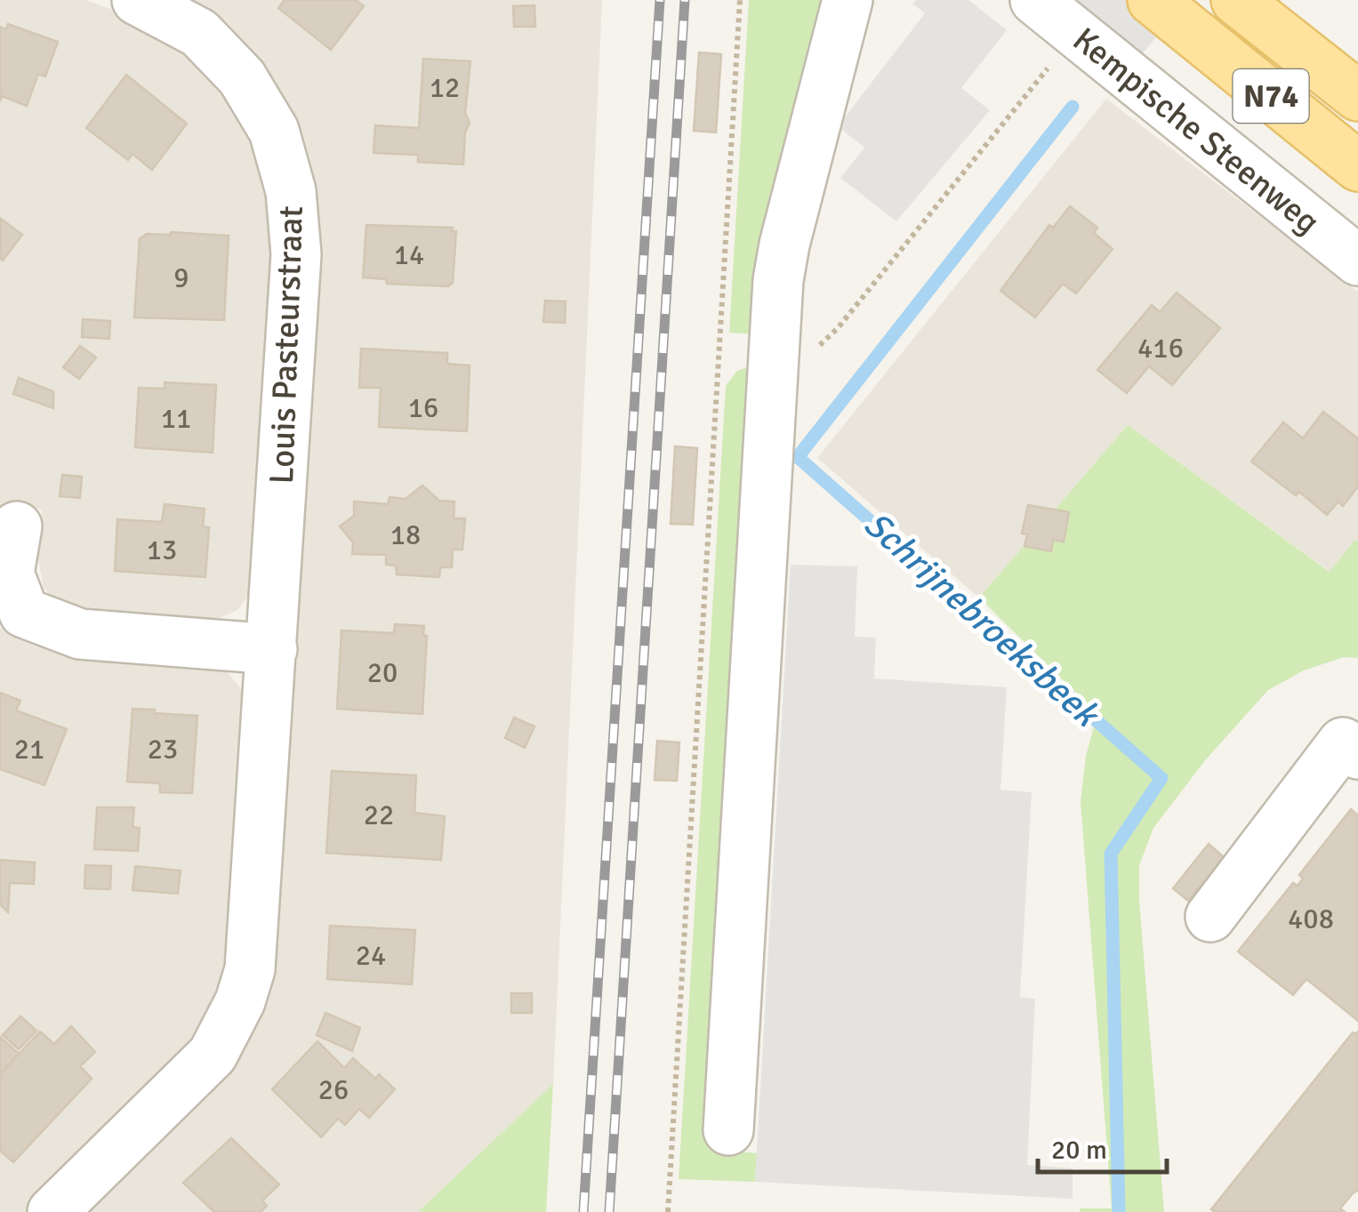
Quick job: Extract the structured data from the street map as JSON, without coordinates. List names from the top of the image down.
{
  "streets": {
    "main road": ["N74"],
    "street": ["Kempische Steenweg", "Louis Pasteurstraat"]
  },
  "water": ["Schrijnebroeksbeek"],
  "house_numbers": [
    "12",
    "14",
    "9",
    "416",
    "16",
    "11",
    "18",
    "13",
    "20",
    "21",
    "23",
    "22",
    "408",
    "24",
    "26"
  ],
  "scale_bar": "20 m"
}
